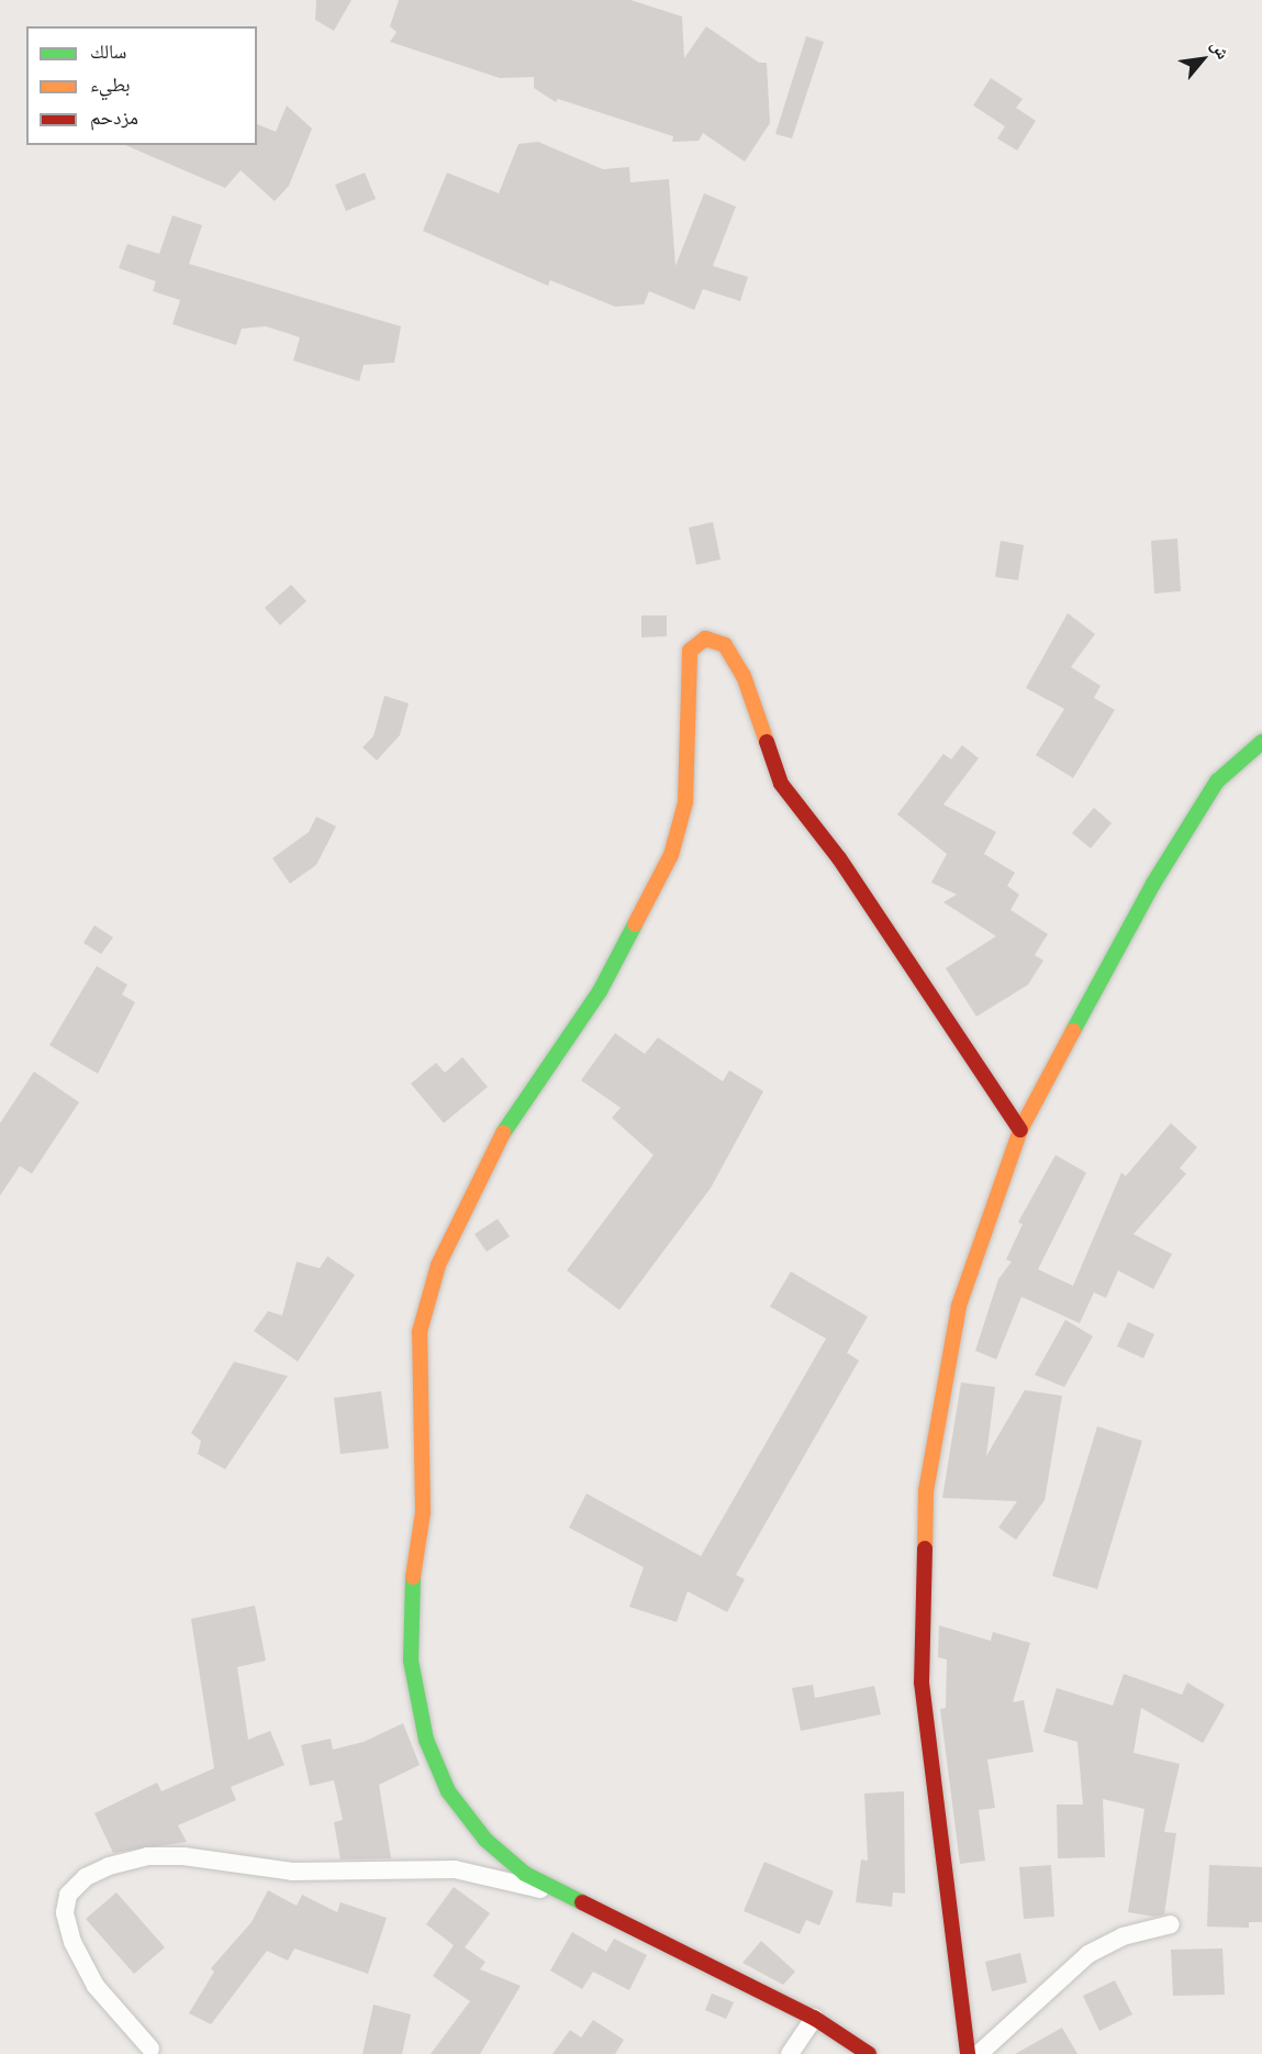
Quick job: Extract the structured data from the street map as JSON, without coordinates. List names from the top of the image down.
{
  "legend": ["سالك", "بطيء", "مزدحم"],
  "north": "top right"
}
